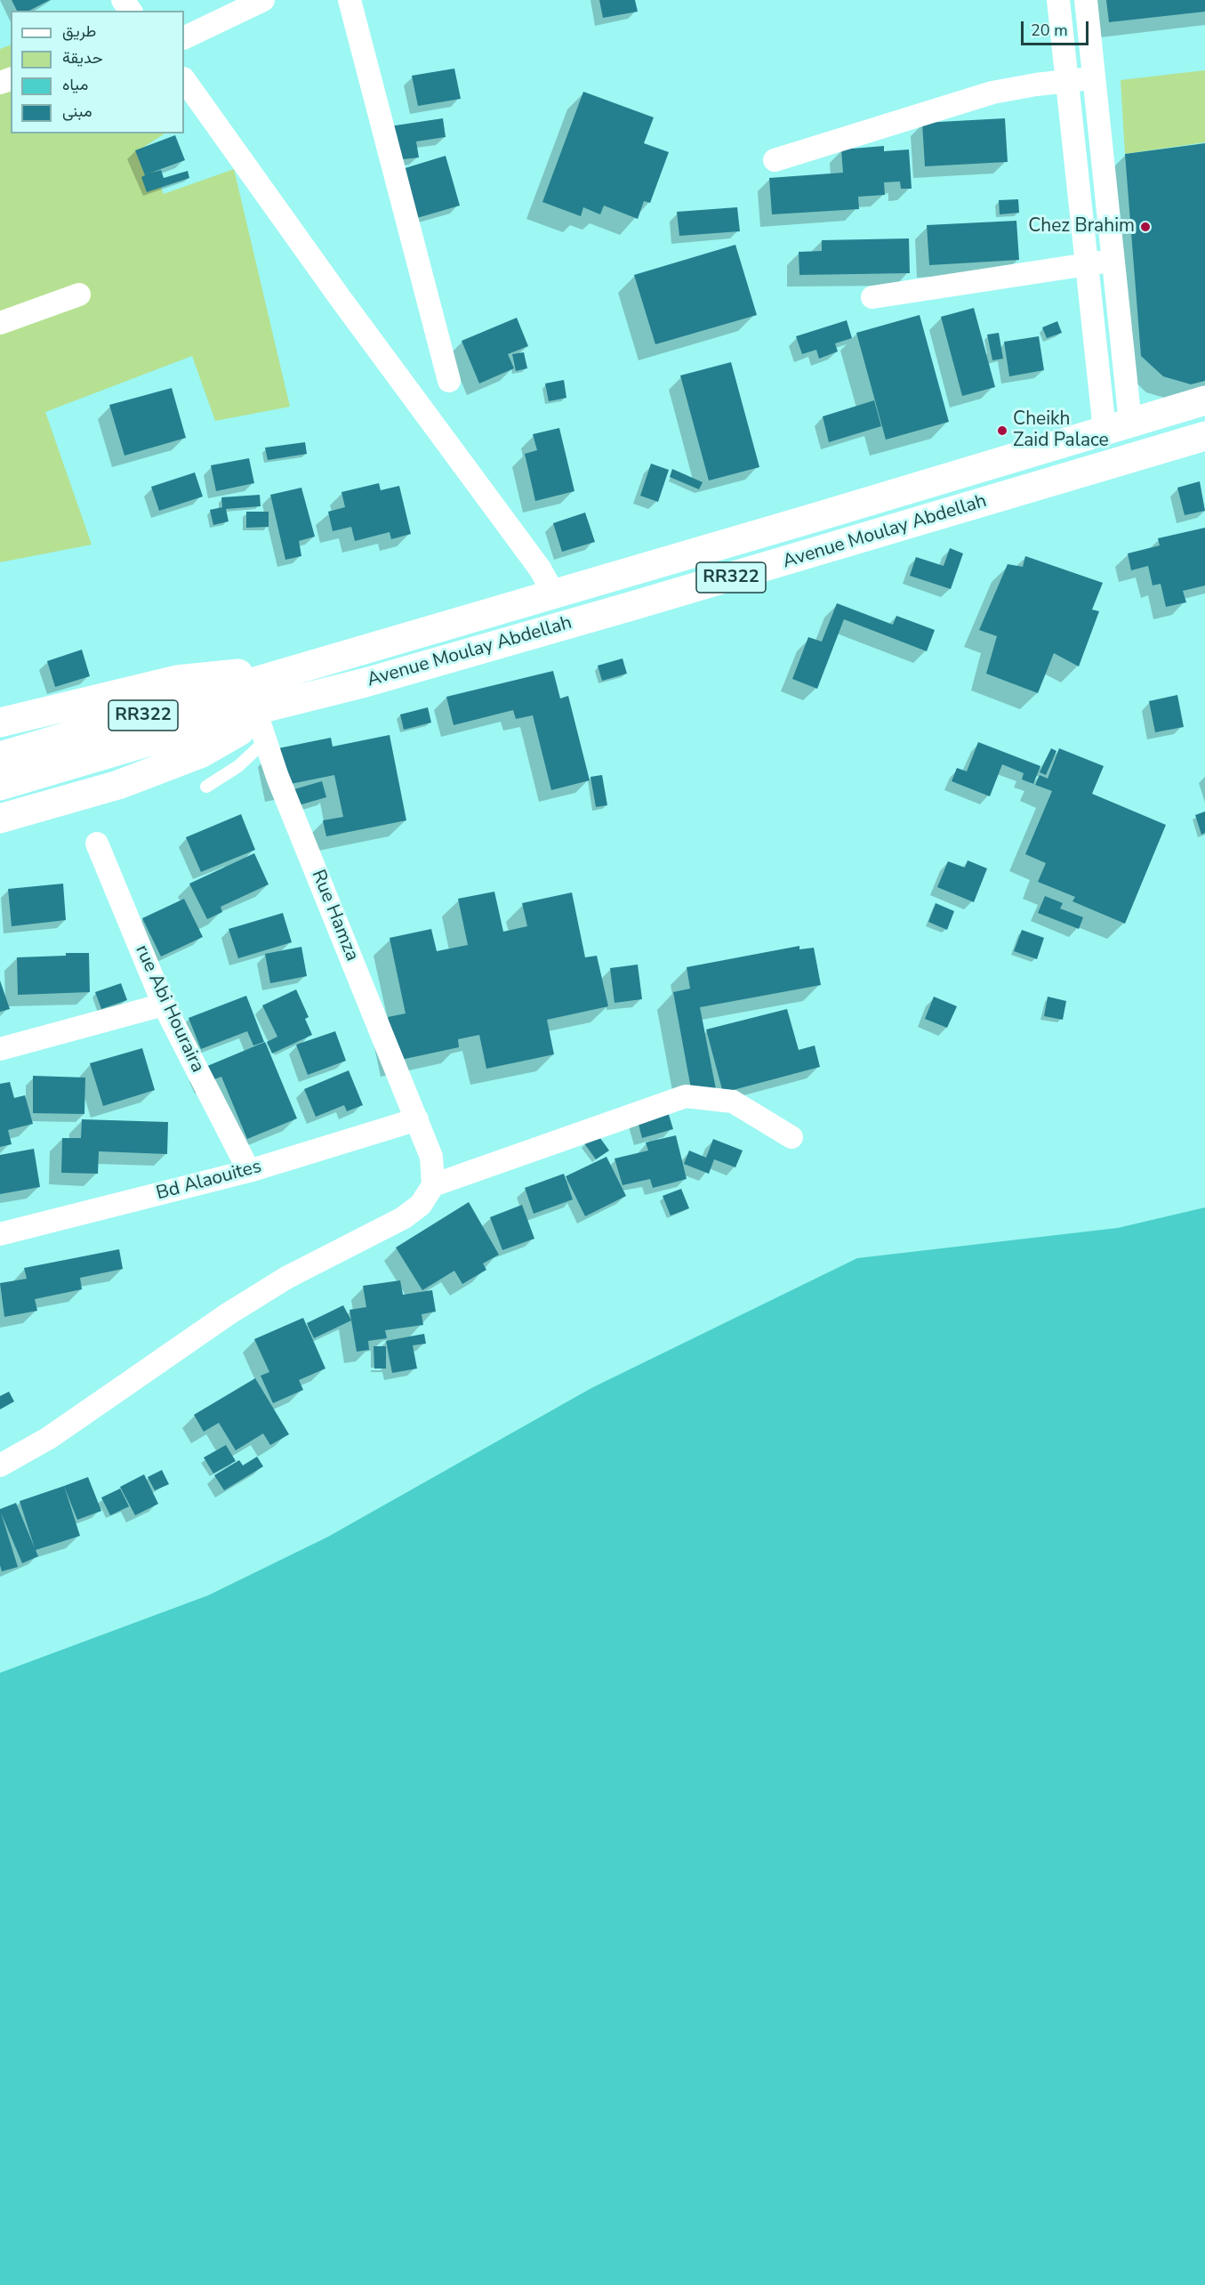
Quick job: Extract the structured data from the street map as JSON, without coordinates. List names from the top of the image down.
{
  "streets": {
    "main road": ["Avenue Moulay Abdellah", "RR322"],
    "street": ["Rue Hamza", "rue Abi Houraira", "Bd Alaouites"]
  },
  "crossings": [
    ["Avenue Moulay Abdellah", "Rue Hamza"],
    ["Rue Hamza", "Bd Alaouites"],
    ["rue Abi Houraira", "Bd Alaouites"]
  ],
  "places": ["Chez Brahim", "Cheikh Zaid Palace"],
  "legend": [
    "طريق",
    "حديقة",
    "مياه",
    "مبنى"
  ],
  "scale_bar": "20 m"
}
